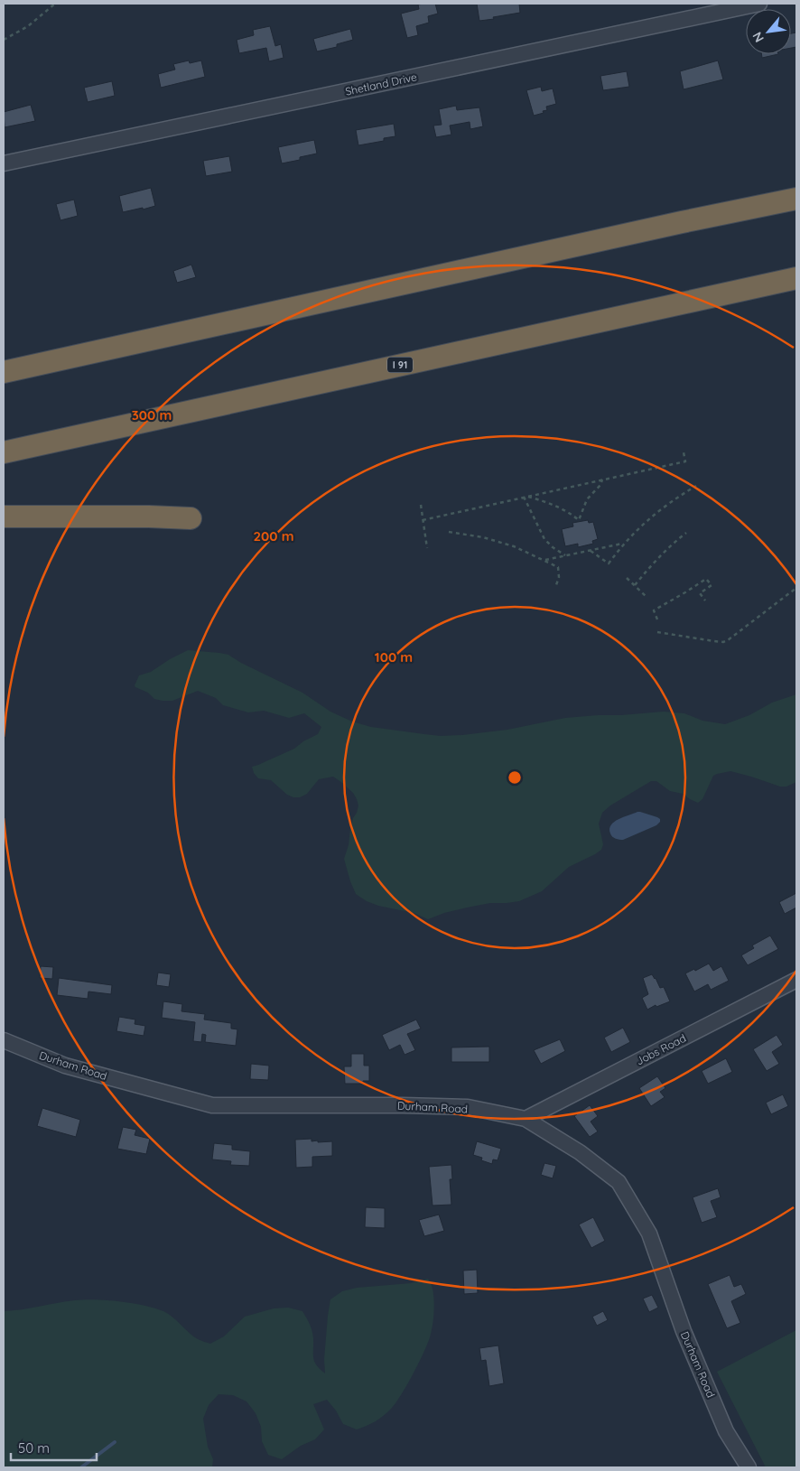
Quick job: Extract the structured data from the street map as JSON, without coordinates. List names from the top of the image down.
{
  "streets": {
    "highway": ["I 91"],
    "street": ["Shetland Drive", "Jobs Road", "Durham Road"]
  },
  "crossings": [
    ["Jobs Road", "Durham Road"]
  ],
  "scale_bar": "50 m",
  "north": "bottom left",
  "rings": ["300 m", "200 m", "100 m"]
}
